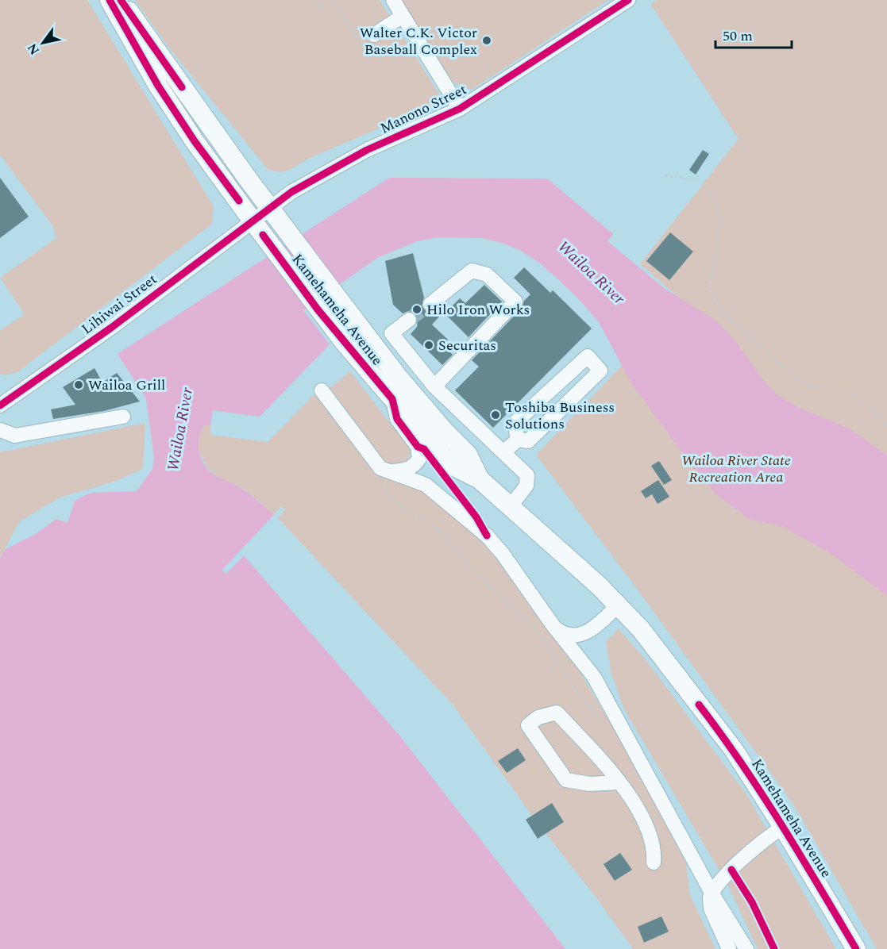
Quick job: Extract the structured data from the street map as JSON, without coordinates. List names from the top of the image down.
{
  "streets": {
    "main road": ["Kamehameha Avenue"],
    "street": ["Manono Street", "Lihiwai Street"]
  },
  "crossings": [
    ["Manono Street", "Lihiwai Street"],
    ["Manono Street", "Kamehameha Avenue"],
    ["Lihiwai Street", "Kamehameha Avenue"]
  ],
  "water": ["Wailoa River"],
  "parks": ["Wailoa River State Recreation Area"],
  "places": [
    "Walter C.K. Victor Baseball Complex",
    "Hilo Iron Works",
    "Securitas",
    "Wailoa Grill",
    "Toshiba Business Solutions"
  ],
  "scale_bar": "50 m",
  "north": "bottom left"
}
